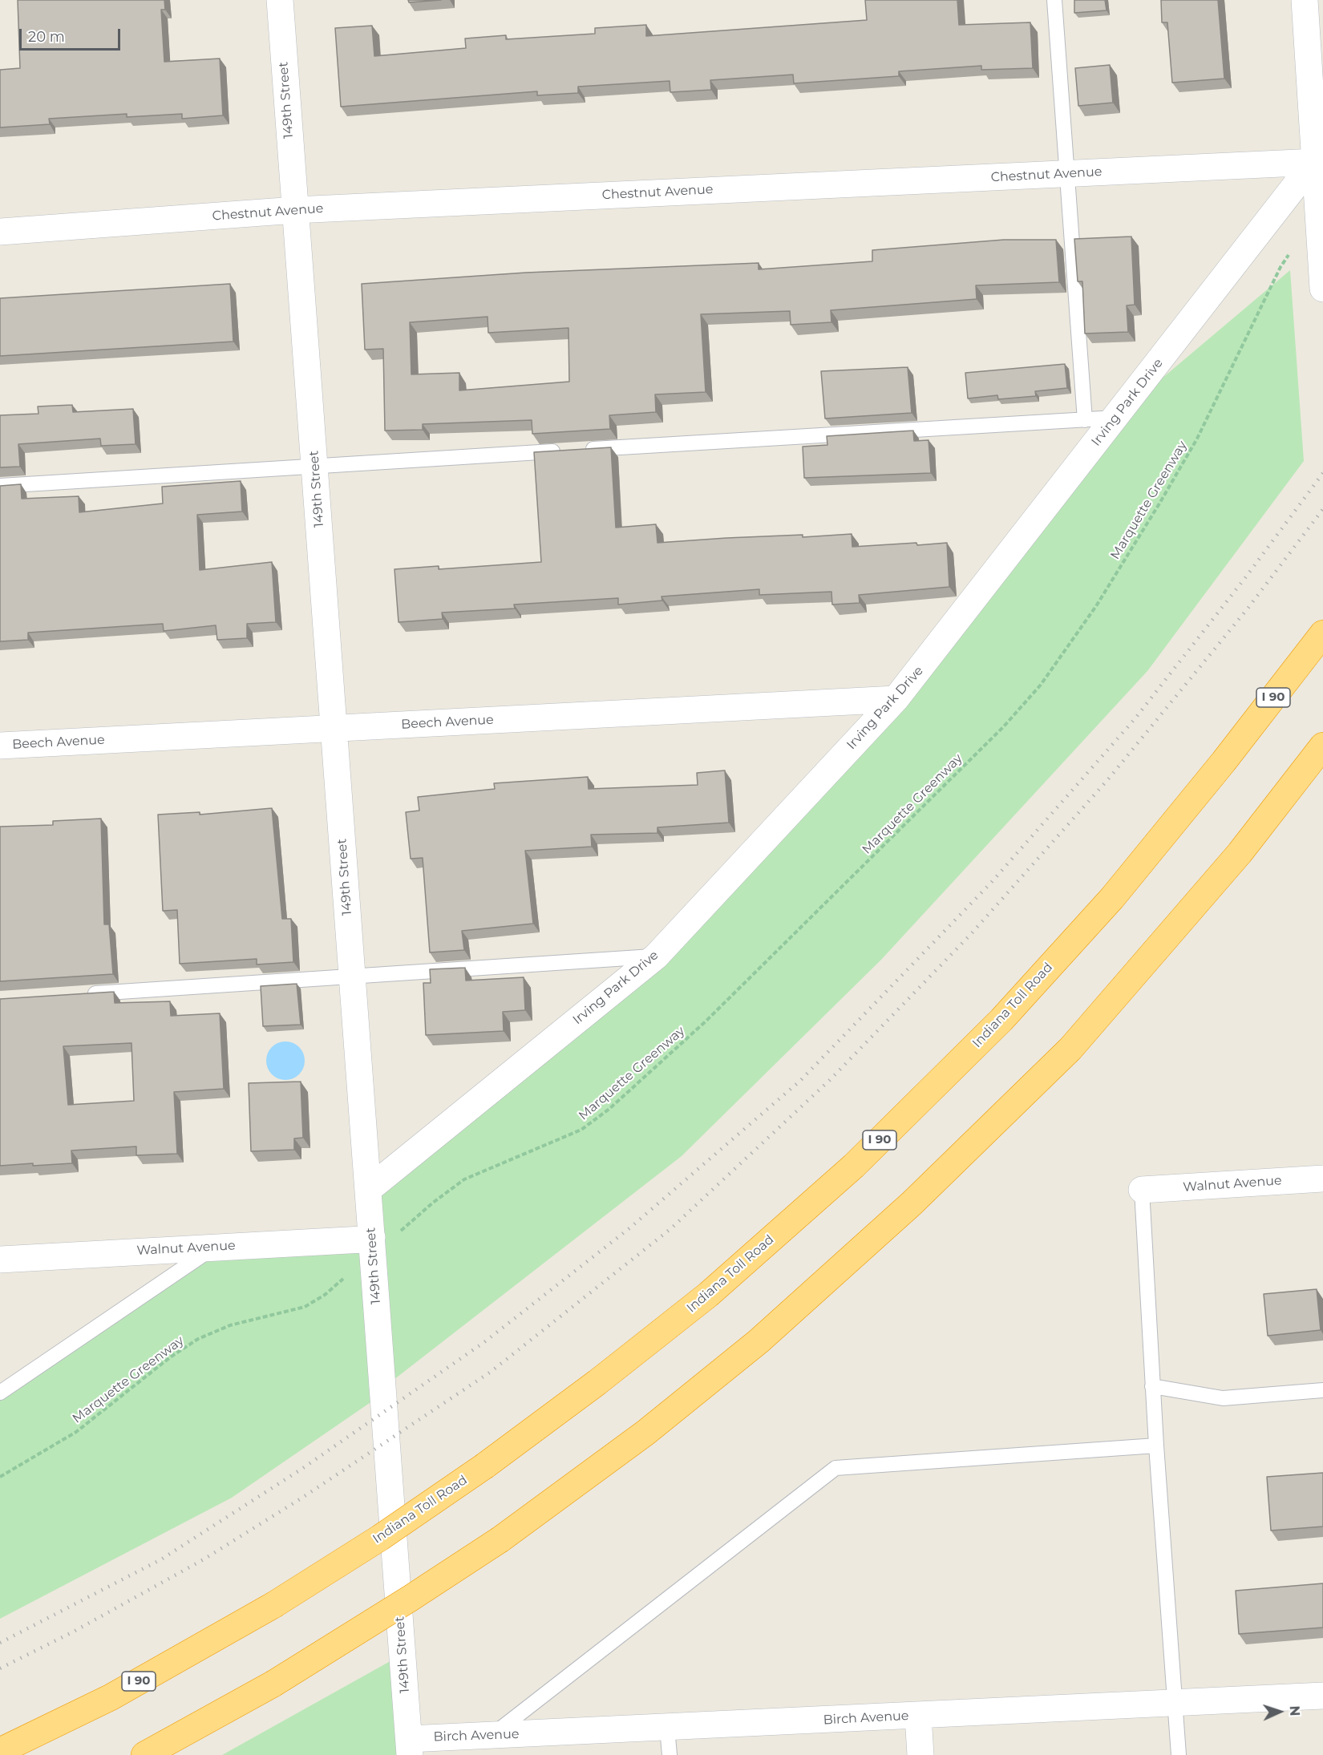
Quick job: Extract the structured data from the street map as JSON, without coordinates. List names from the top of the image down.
{
  "streets": {
    "highway": ["I 90", "Indiana Toll Road"],
    "street": [
      "149th Street",
      "Chestnut Avenue",
      "Irving Park Drive",
      "Beech Avenue",
      "Walnut Avenue",
      "Birch Avenue"
    ],
    "path": ["Marquette Greenway"]
  },
  "crossings": [
    ["149th Street", "Chestnut Avenue"],
    ["149th Street", "Irving Park Drive"],
    ["149th Street", "Beech Avenue"],
    ["149th Street", "Walnut Avenue"],
    ["149th Street", "Birch Avenue"],
    ["Chestnut Avenue", "Irving Park Drive"],
    ["Irving Park Drive", "Beech Avenue"]
  ],
  "scale_bar": "20 m",
  "north": "right"
}
